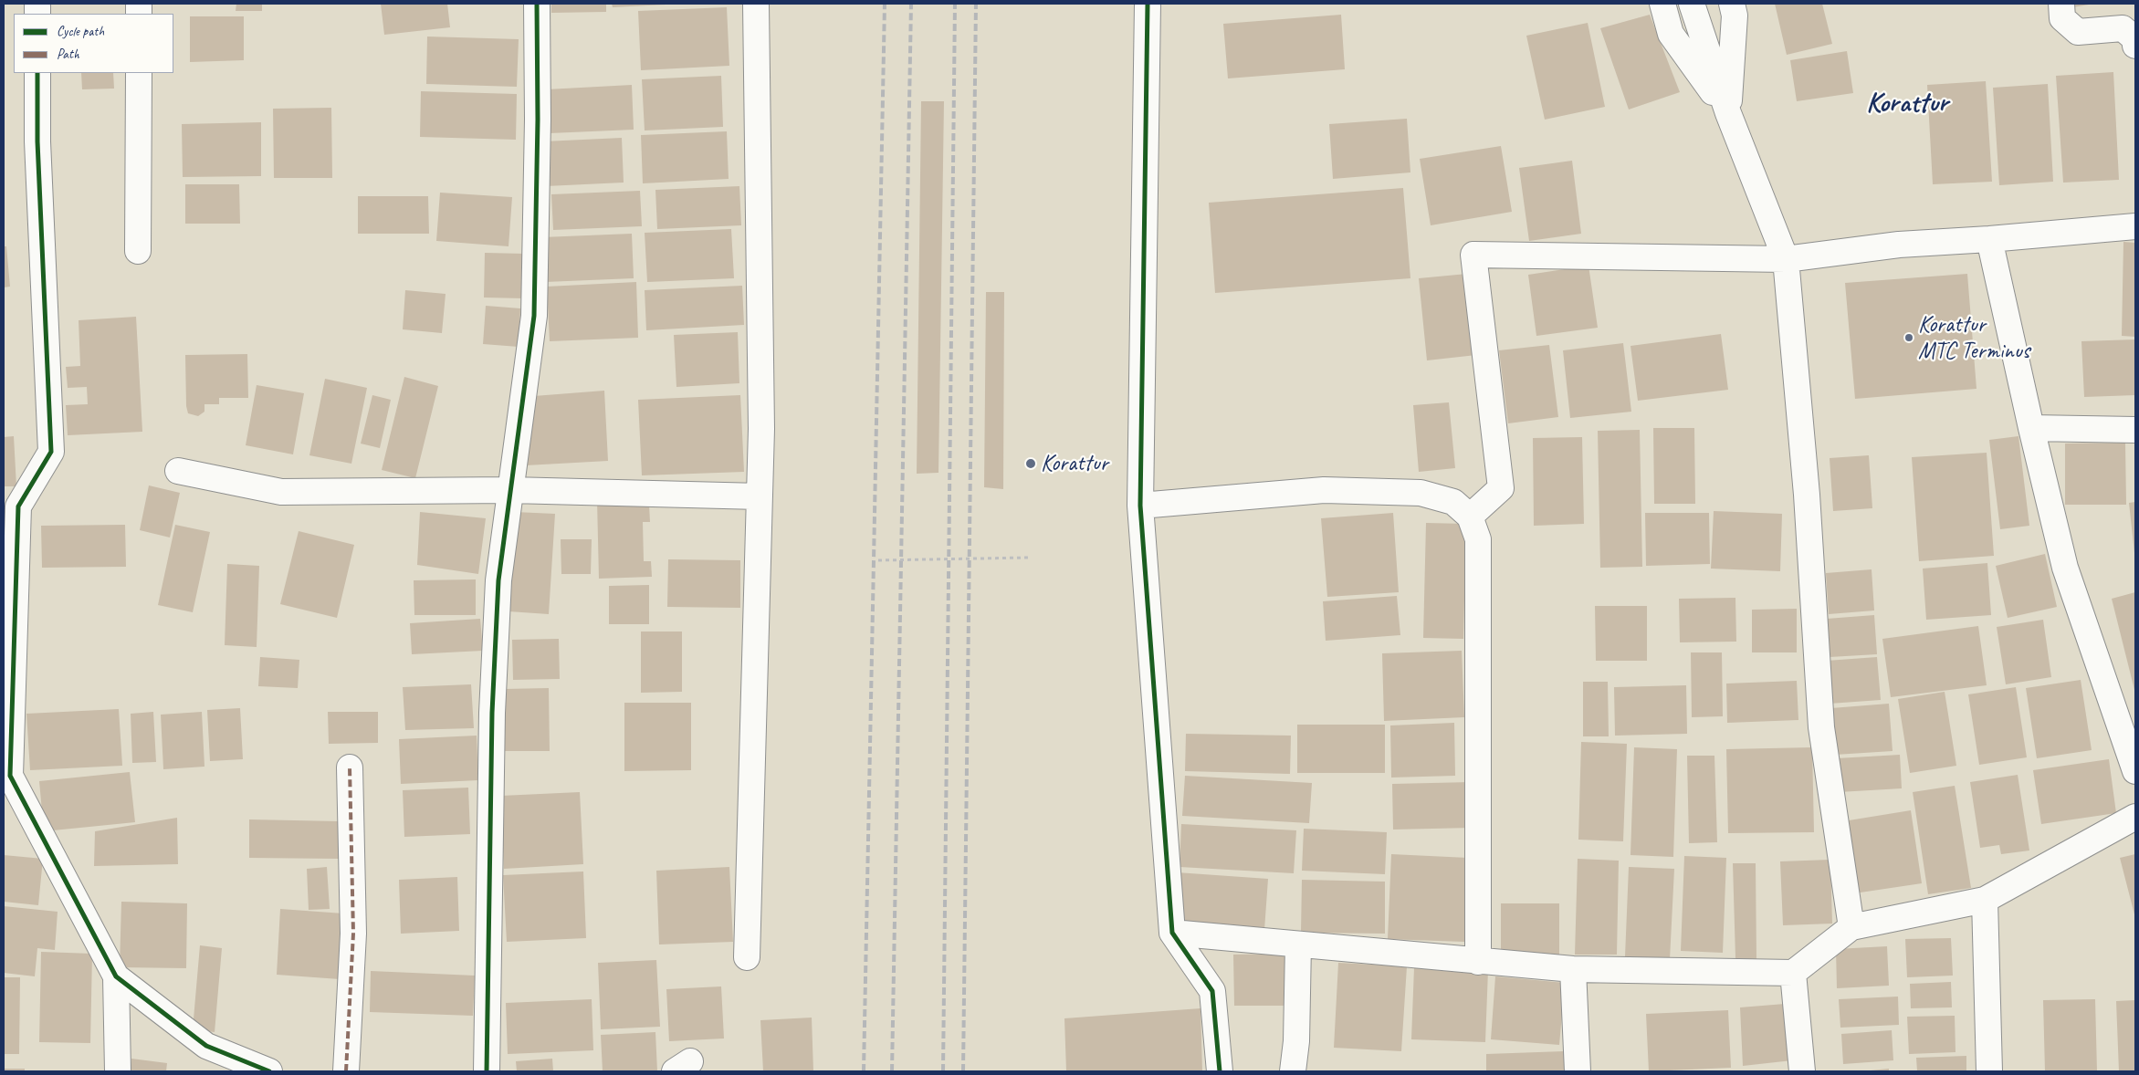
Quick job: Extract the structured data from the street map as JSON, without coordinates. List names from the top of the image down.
{
  "districts": ["Korattur"],
  "places": ["Korattur MTC Terminus", "Korattur"],
  "legend": ["Cycle path", "Path"]
}
